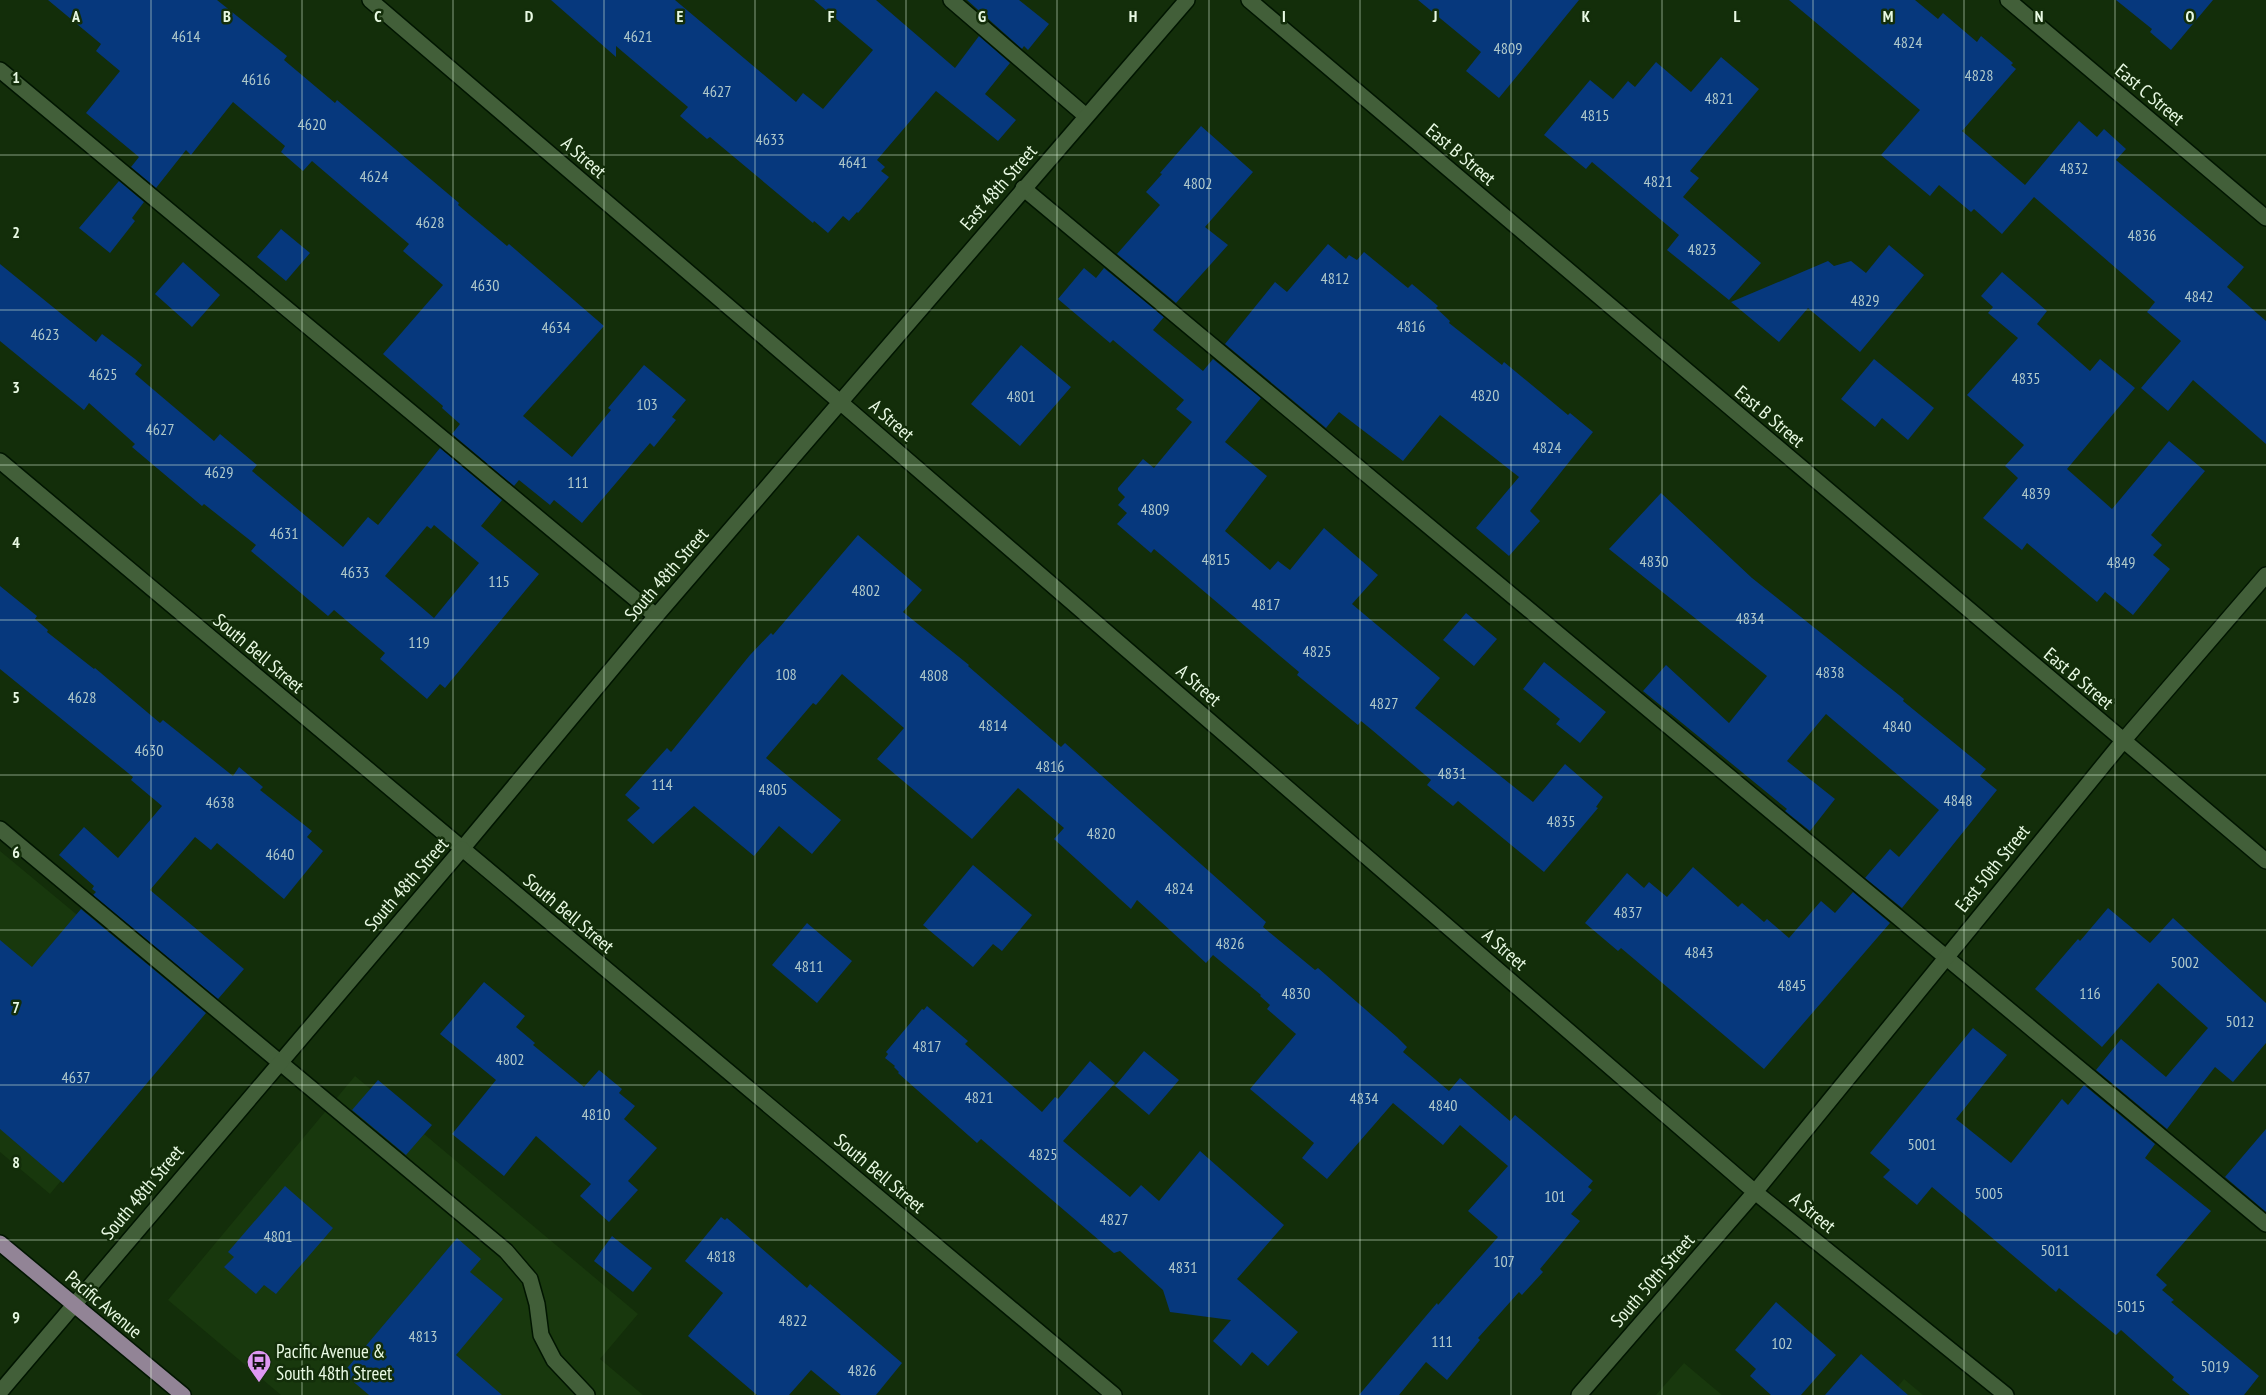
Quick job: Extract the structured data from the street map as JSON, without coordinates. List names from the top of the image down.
{
  "streets": {
    "main road": ["Pacific Avenue"],
    "street": [
      "East C Street",
      "East B Street",
      "A Street",
      "East 48th Street",
      "South 48th Street",
      "South Bell Street",
      "East 50th Street",
      "South 50th Street"
    ]
  },
  "crossings": [
    ["East B Street", "East 50th Street"],
    ["A Street", "East 48th Street"],
    ["A Street", "South 48th Street"],
    ["A Street", "East 50th Street"],
    ["A Street", "South 50th Street"],
    ["East 48th Street", "South 48th Street"],
    ["South 48th Street", "South Bell Street"],
    ["South 48th Street", "Pacific Avenue"],
    ["East 50th Street", "South 50th Street"]
  ],
  "places": {
    "bus stop": ["Pacific Avenue & South 48th Street"]
  },
  "house_numbers": [
    "4614",
    "4621",
    "4824",
    "4809",
    "4828",
    "4616",
    "4627",
    "4821",
    "4815",
    "4620",
    "4633",
    "4641",
    "4832",
    "4624",
    "4821",
    "4802",
    "4628",
    "4836",
    "4823",
    "4812",
    "4630",
    "4842",
    "4829",
    "4816",
    "4634",
    "4623",
    "4625",
    "4835",
    "4820",
    "4801",
    "103",
    "4627",
    "4824",
    "4629",
    "111",
    "4839",
    "4809",
    "4631",
    "4815",
    "4830",
    "4849",
    "4633",
    "115",
    "4802",
    "4817",
    "4834",
    "119",
    "4825",
    "4838",
    "108",
    "4808",
    "4628",
    "4827",
    "4814",
    "4840",
    "4630",
    "4816",
    "4831",
    "114",
    "4805",
    "4848",
    "4638",
    "4835",
    "4820",
    "4640",
    "4824",
    "4837",
    "4826",
    "4843",
    "5002",
    "4811",
    "4845",
    "4830",
    "116",
    "5012",
    "4817",
    "4802",
    "4637",
    "4821",
    "4834",
    "4840",
    "4810",
    "5001",
    "4825",
    "5005",
    "101",
    "4827",
    "4801",
    "5011",
    "4818",
    "107",
    "4831",
    "5015",
    "4822",
    "4813",
    "111",
    "102",
    "5019",
    "4826"
  ],
  "grid": {
    "columns": [
      "A",
      "B",
      "C",
      "D",
      "E",
      "F",
      "G",
      "H",
      "I",
      "J",
      "K",
      "L",
      "M",
      "N",
      "O"
    ],
    "rows": [
      "1",
      "2",
      "3",
      "4",
      "5",
      "6",
      "7",
      "8",
      "9"
    ]
  }
}
